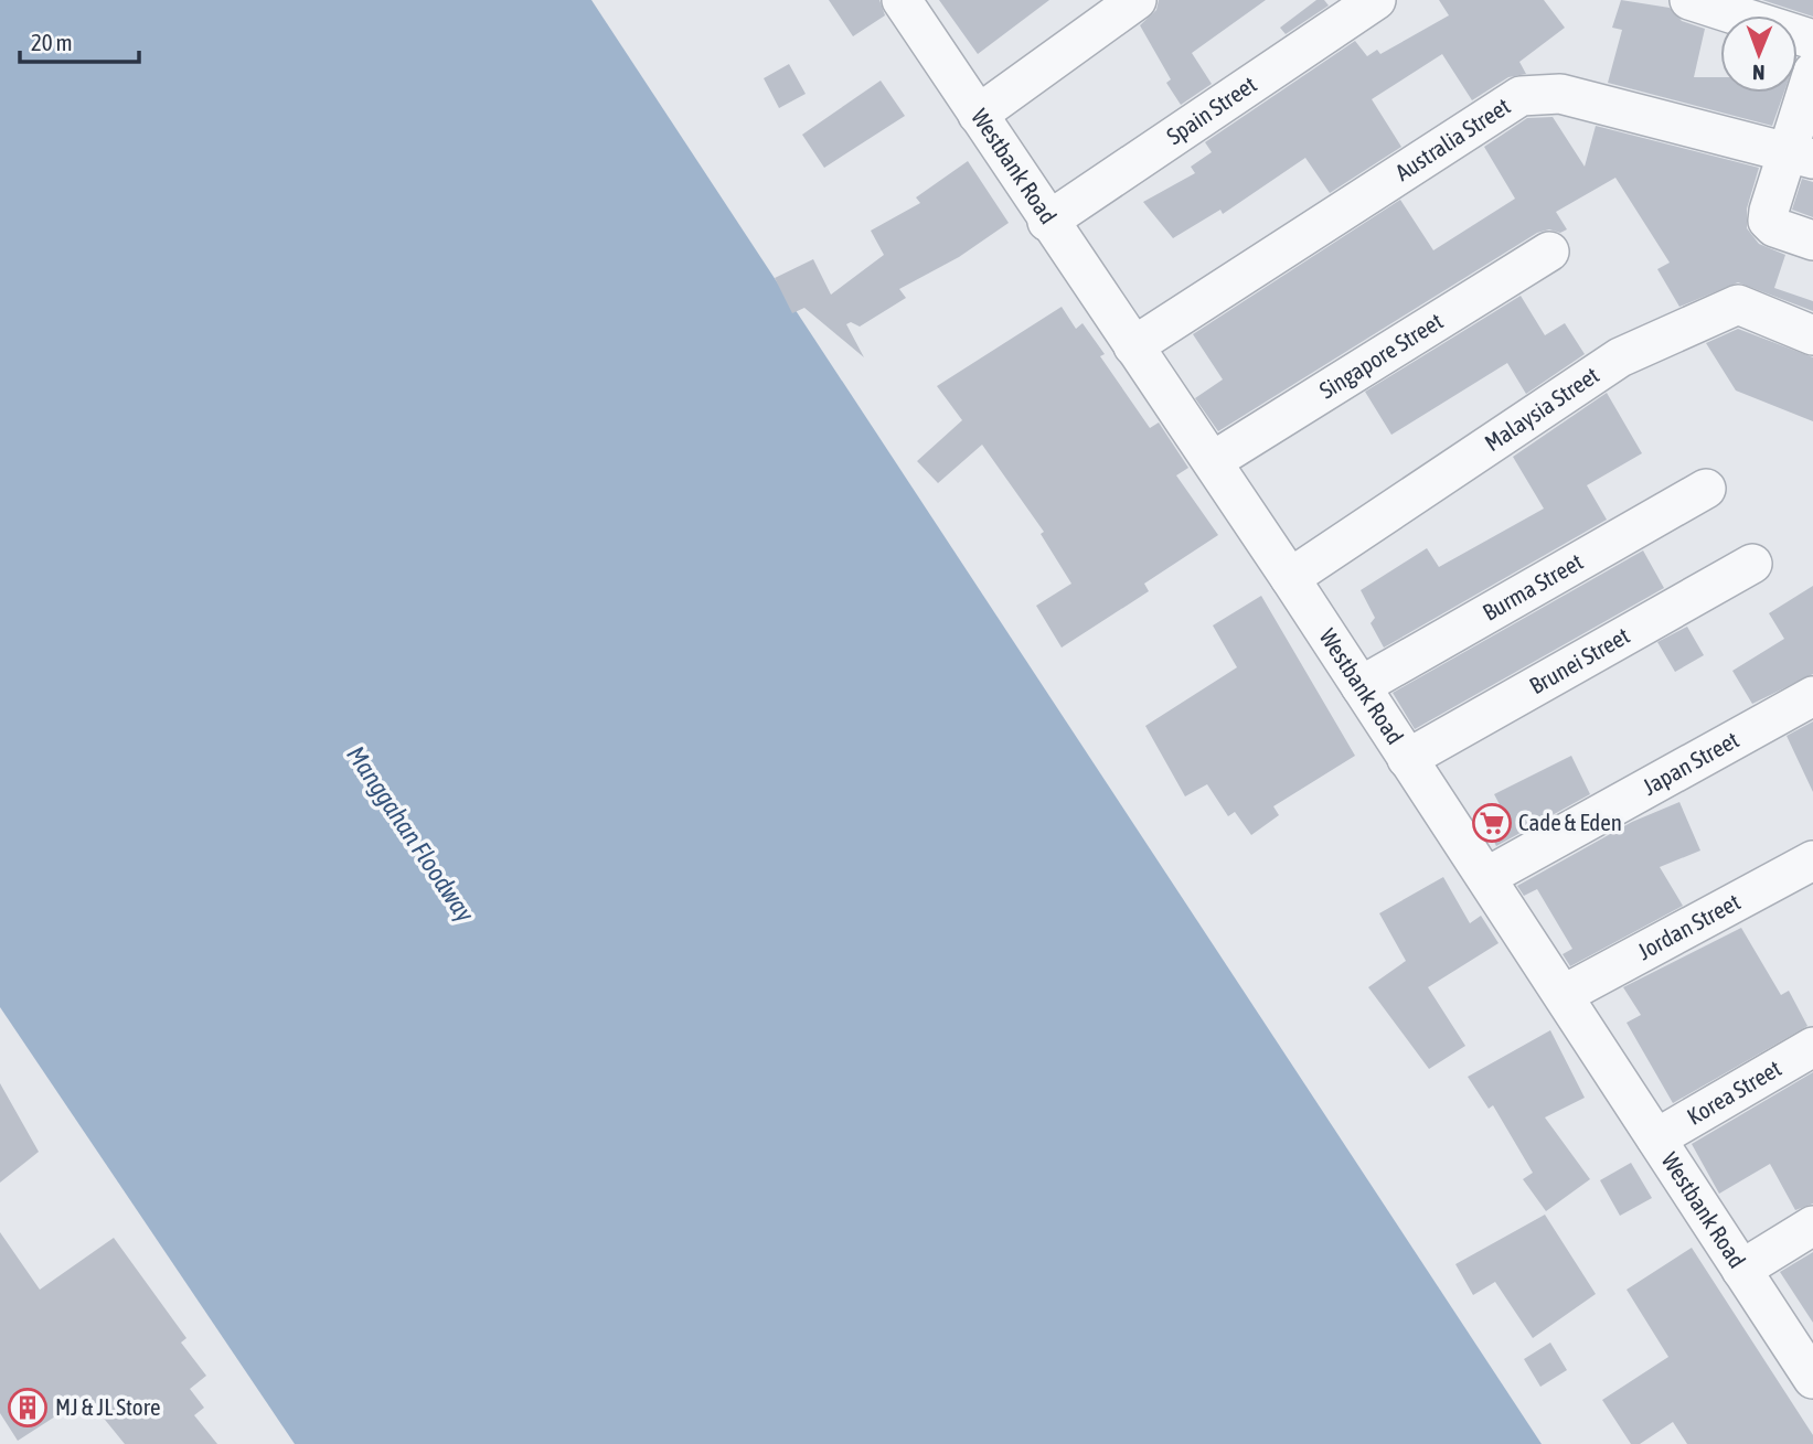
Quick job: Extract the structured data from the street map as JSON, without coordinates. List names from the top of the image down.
{
  "streets": {
    "street": [
      "Spain Street",
      "Australia Street",
      "Westbank Road",
      "Singapore Street",
      "Malaysia Street",
      "Burma Street",
      "Brunei Street",
      "Japan Street",
      "Jordan Street",
      "Korea Street"
    ]
  },
  "crossings": [
    ["Spain Street", "Westbank Road"],
    ["Australia Street", "Westbank Road"],
    ["Westbank Road", "Singapore Street"],
    ["Westbank Road", "Malaysia Street"],
    ["Westbank Road", "Burma Street"],
    ["Westbank Road", "Brunei Street"],
    ["Westbank Road", "Japan Street"],
    ["Westbank Road", "Jordan Street"],
    ["Westbank Road", "Korea Street"]
  ],
  "water": ["Manggahan Floodway"],
  "places": {
    "supermarket": ["Cade & Eden"],
    "building": ["MJ & JL Store"]
  },
  "scale_bar": "20 m",
  "north": "bottom"
}
